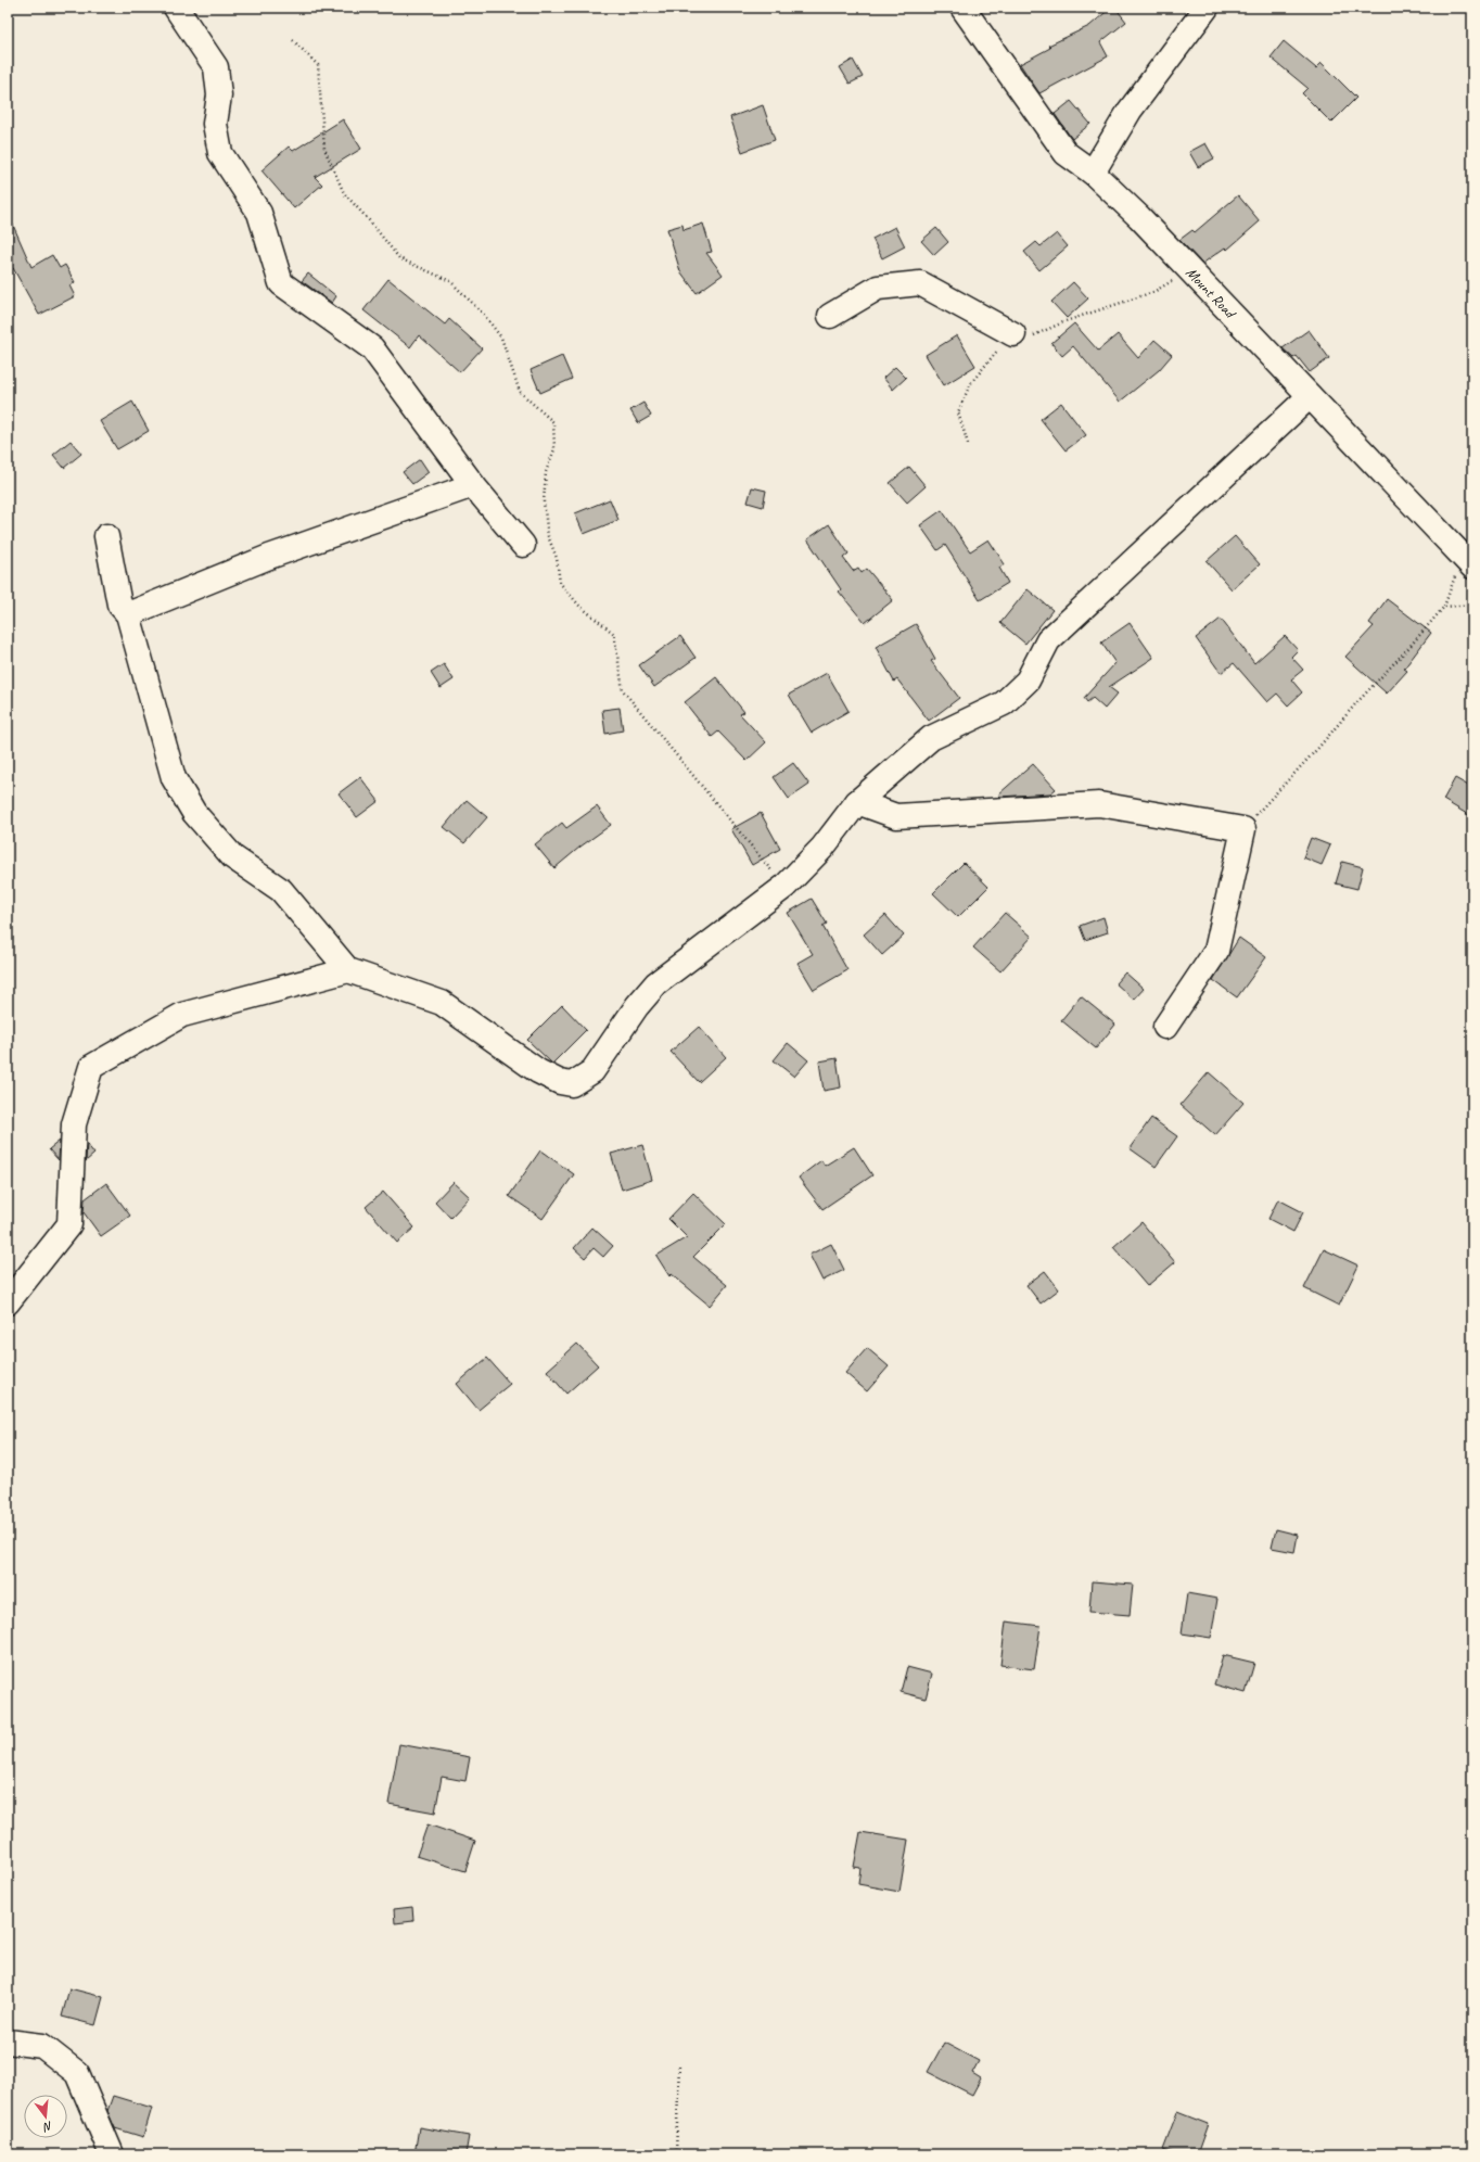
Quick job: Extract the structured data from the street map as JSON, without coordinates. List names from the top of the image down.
{
  "streets": {
    "street": ["Mount Road"]
  },
  "north": "bottom"
}
